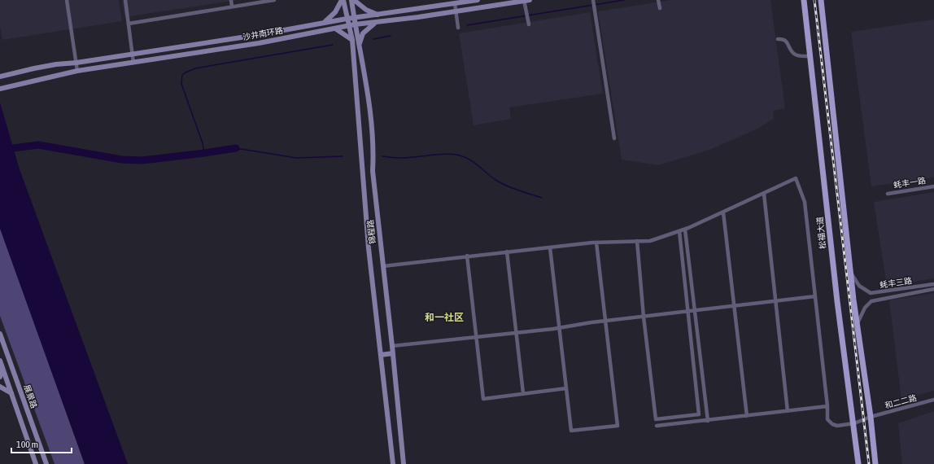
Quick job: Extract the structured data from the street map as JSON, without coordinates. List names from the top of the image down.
{
  "streets": {
    "main road": [
      "沙井南环路",
      "锦程路",
      "松福大道",
      "展景路"
    ],
    "street": ["蚝丰一路", "蚝丰三路", "和二二路"]
  },
  "crossings": [
    ["沙井南环路", "锦程路"],
    ["松福大道", "和二二路"]
  ],
  "districts": ["和一社区"],
  "scale_bar": "100 m"
}
